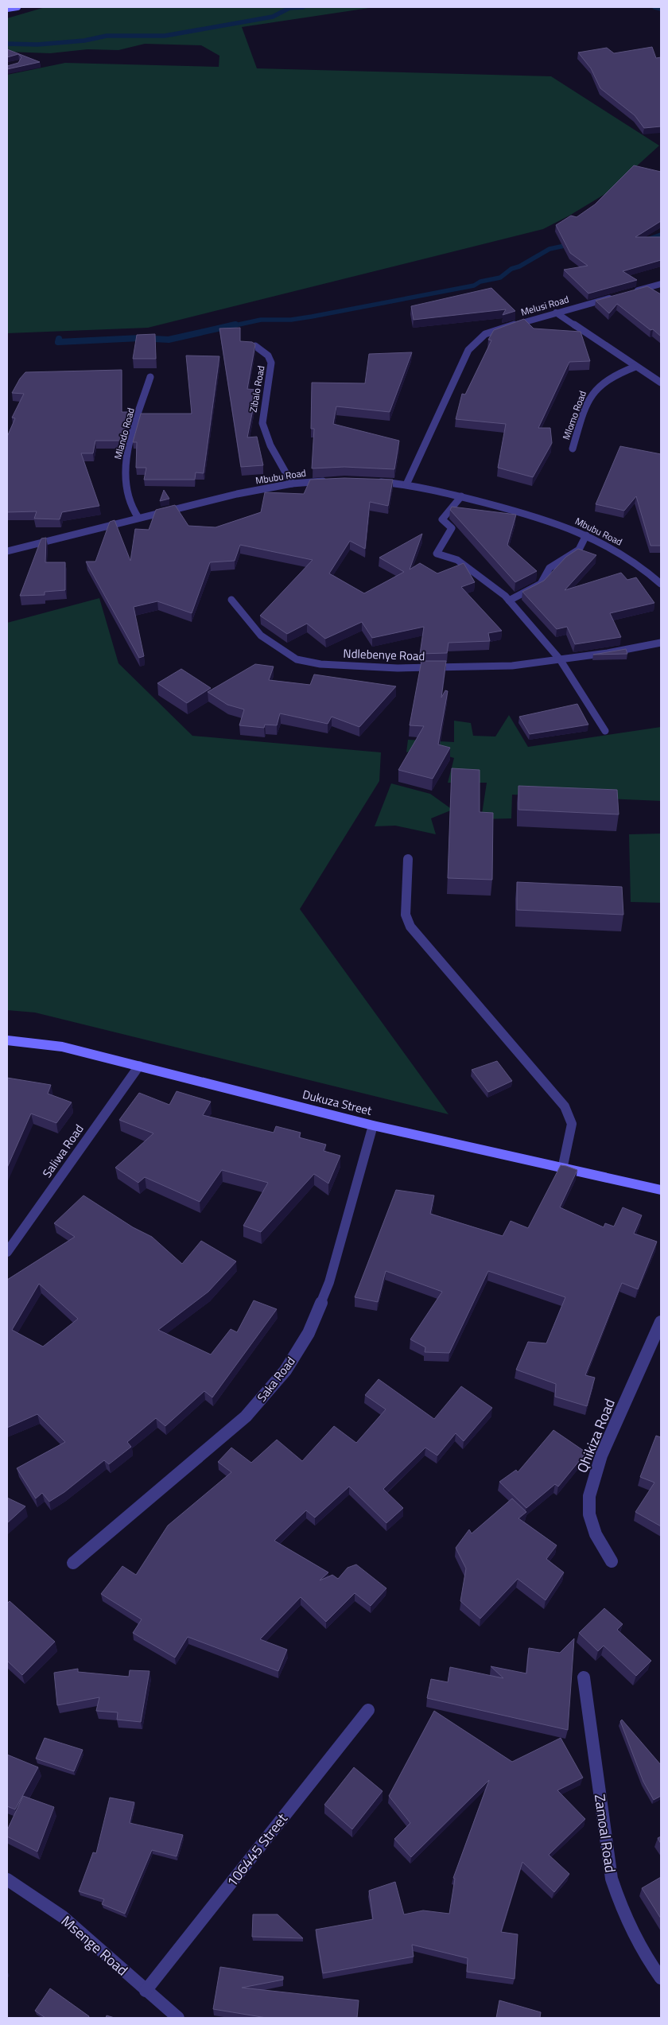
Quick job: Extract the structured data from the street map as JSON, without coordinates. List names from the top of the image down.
{
  "streets": {
    "main road": ["Dukuza Street"],
    "street": [
      "Melusi Road",
      "Zibalo Road",
      "Mlomo Road",
      "Mlando Road",
      "Mbubu Road",
      "Ndlebenye Road",
      "Saliwa Road",
      "Saka Road",
      "Qhikiza Road",
      "Zamoal Road",
      "106445 Street",
      "Msenge Road"
    ]
  },
  "crossings": [
    ["Melusi Road", "Mbubu Road"],
    ["Zibalo Road", "Mbubu Road"],
    ["Mlando Road", "Mbubu Road"],
    ["Dukuza Street", "Saliwa Road"],
    ["Dukuza Street", "Saka Road"],
    ["106445 Street", "Msenge Road"]
  ]
}
